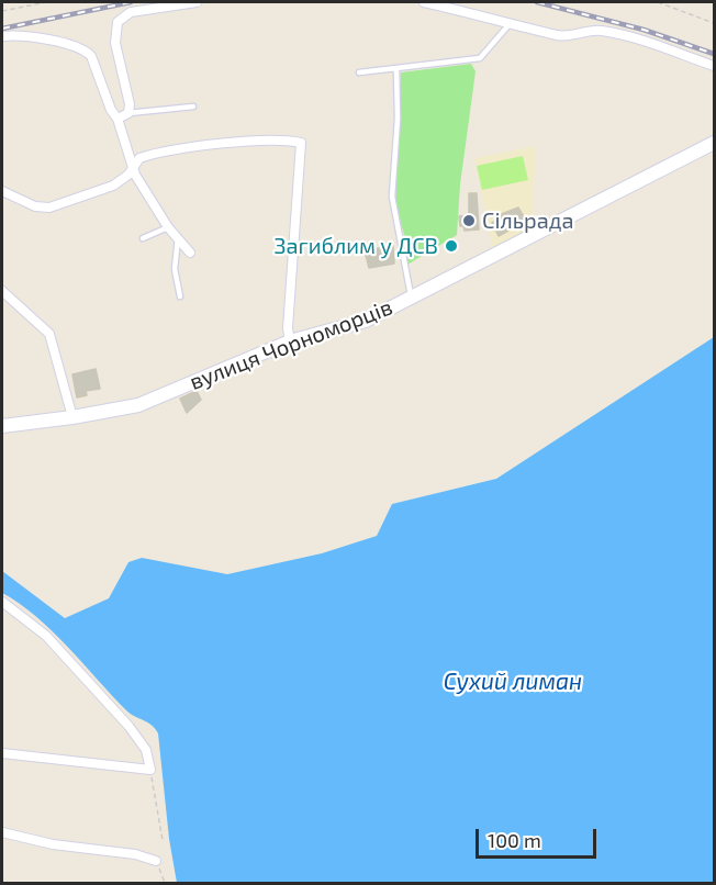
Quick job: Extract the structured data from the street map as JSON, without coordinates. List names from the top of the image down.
{
  "streets": {
    "main road": ["вулиця Чорноморців"]
  },
  "water": ["Сухий лиман"],
  "places": ["Сільрада", "Загиблим у ДСВ"],
  "scale_bar": "100 m"
}
